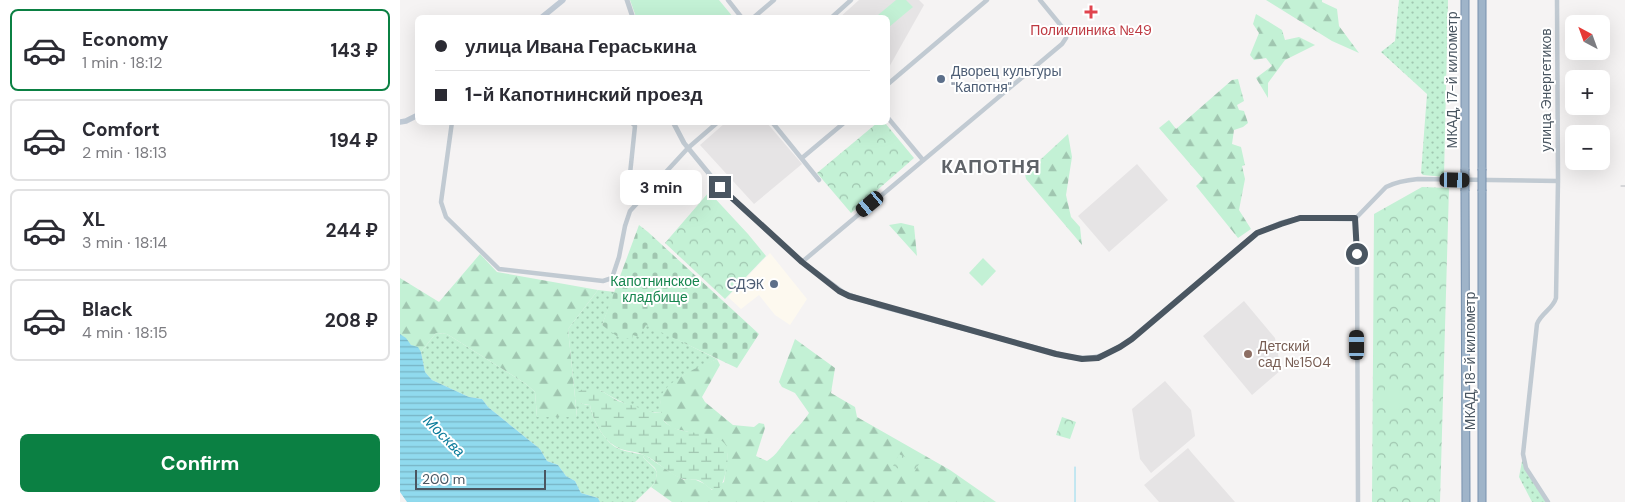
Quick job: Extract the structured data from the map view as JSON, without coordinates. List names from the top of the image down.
{
  "streets": {
    "highway": ["МКАД, 17-й километр", "МКАД, 18-й километр"],
    "street": ["улица Энергетиков"]
  },
  "crossings": [
    ["МКАД, 17-й километр", "МКАД, 18-й километр"]
  ],
  "districts": ["КАПОТНЯ"],
  "water": ["Москва"],
  "parks": ["Капотнинское кладбище"],
  "places": {
    "health": ["Поликлиника №49"],
    "other": ["Дворец культуры \"Капотня\"", "СДЭК", "Детский сад №1504"]
  },
  "scale_bar": "200 m",
  "north": "top left",
  "page": {
    "list": [
      {
        "name": "Economy",
        "note": "1 min · 18:12",
        "value": "143 ₽"
      },
      {
        "name": "Comfort",
        "note": "2 min · 18:13",
        "value": "194 ₽"
      },
      {
        "name": "XL",
        "note": "3 min · 18:14",
        "value": "244 ₽"
      },
      {
        "name": "Black",
        "note": "4 min · 18:15",
        "value": "208 ₽"
      }
    ],
    "map_buttons": ["+", "−"],
    "banner": ["улица Ивана Гераськина", "1-й Капотнинский проезд"],
    "bubble": "3 min",
    "buttons": "Confirm",
    "scale": "200 m"
  }
}
